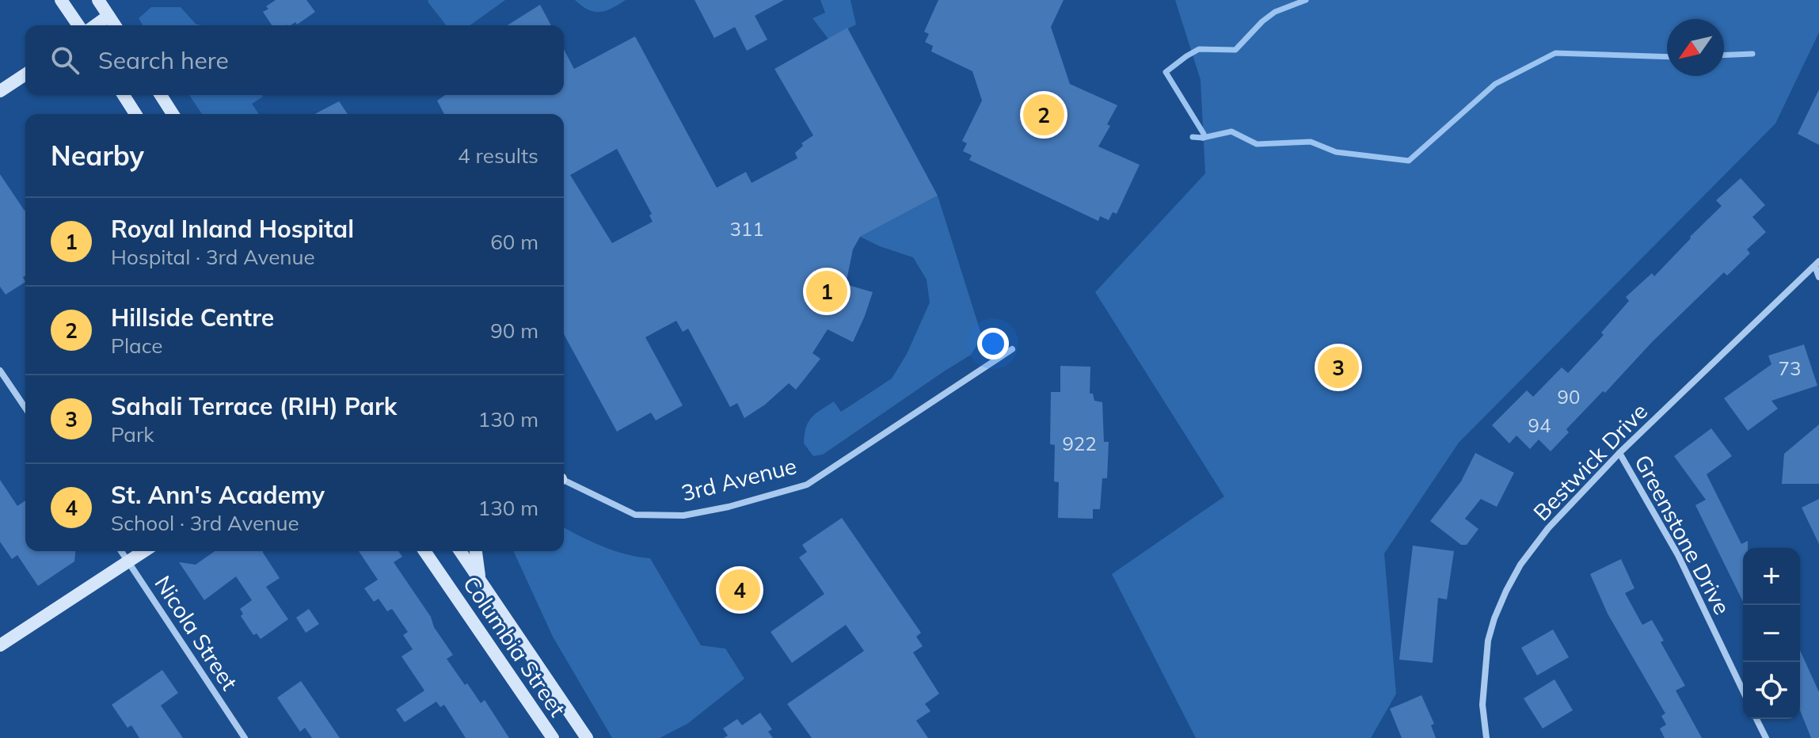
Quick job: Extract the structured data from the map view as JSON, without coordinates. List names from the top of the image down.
{
  "streets": {
    "main road": ["Columbia Street"],
    "street": [
      "Bestwick Drive",
      "3rd Avenue",
      "Greenstone Drive",
      "Nicola Street"
    ]
  },
  "crossings": [
    ["Bestwick Drive", "Greenstone Drive"]
  ],
  "house_numbers": [
    "311",
    "73",
    "90",
    "94",
    "922"
  ],
  "north": "bottom left",
  "page": {
    "search": "Search here",
    "pins": [
      "2",
      "1",
      "3",
      "4"
    ],
    "heading": ["Nearby", "4 results"],
    "list": [
      {
        "mark": "1",
        "name": "Royal Inland Hospital",
        "note": "Hospital · 3rd Avenue",
        "value": "60 m"
      },
      {
        "mark": "2",
        "name": "Hillside Centre",
        "note": "Place",
        "value": "90 m"
      },
      {
        "mark": "3",
        "name": "Sahali Terrace (RIH) Park",
        "note": "Park",
        "value": "130 m"
      },
      {
        "mark": "4",
        "name": "St. Ann's Academy",
        "note": "School · 3rd Avenue",
        "value": "130 m"
      }
    ],
    "map_buttons": ["+", "−"]
  }
}
